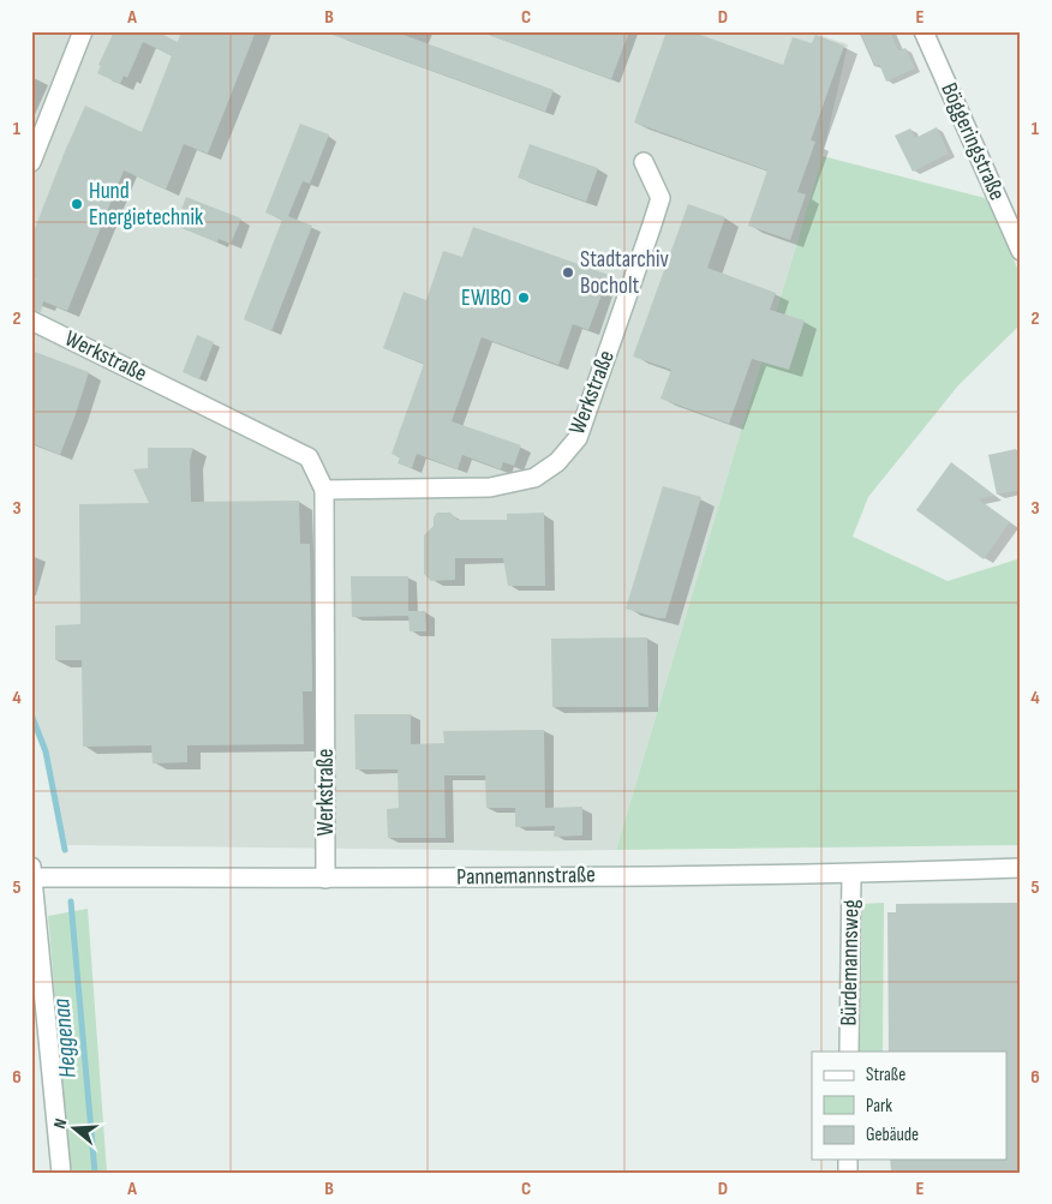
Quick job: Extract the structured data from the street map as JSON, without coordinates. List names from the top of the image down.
{
  "streets": {
    "street": [
      "Böggeringstraße",
      "Werkstraße",
      "Pannemannstraße",
      "Bürdemannsweg"
    ]
  },
  "crossings": [
    ["Werkstraße", "Pannemannstraße"],
    ["Pannemannstraße", "Bürdemannsweg"]
  ],
  "water": ["Heggenaa"],
  "places": ["Hund Energietechnik", "Stadtarchiv Bocholt", "EWIBO"],
  "legend": ["Straße", "Park", "Gebäude"],
  "north": "left",
  "grid": {
    "columns": [
      "A",
      "B",
      "C",
      "D",
      "E"
    ],
    "rows": [
      "1",
      "2",
      "3",
      "4",
      "5",
      "6"
    ]
  }
}
